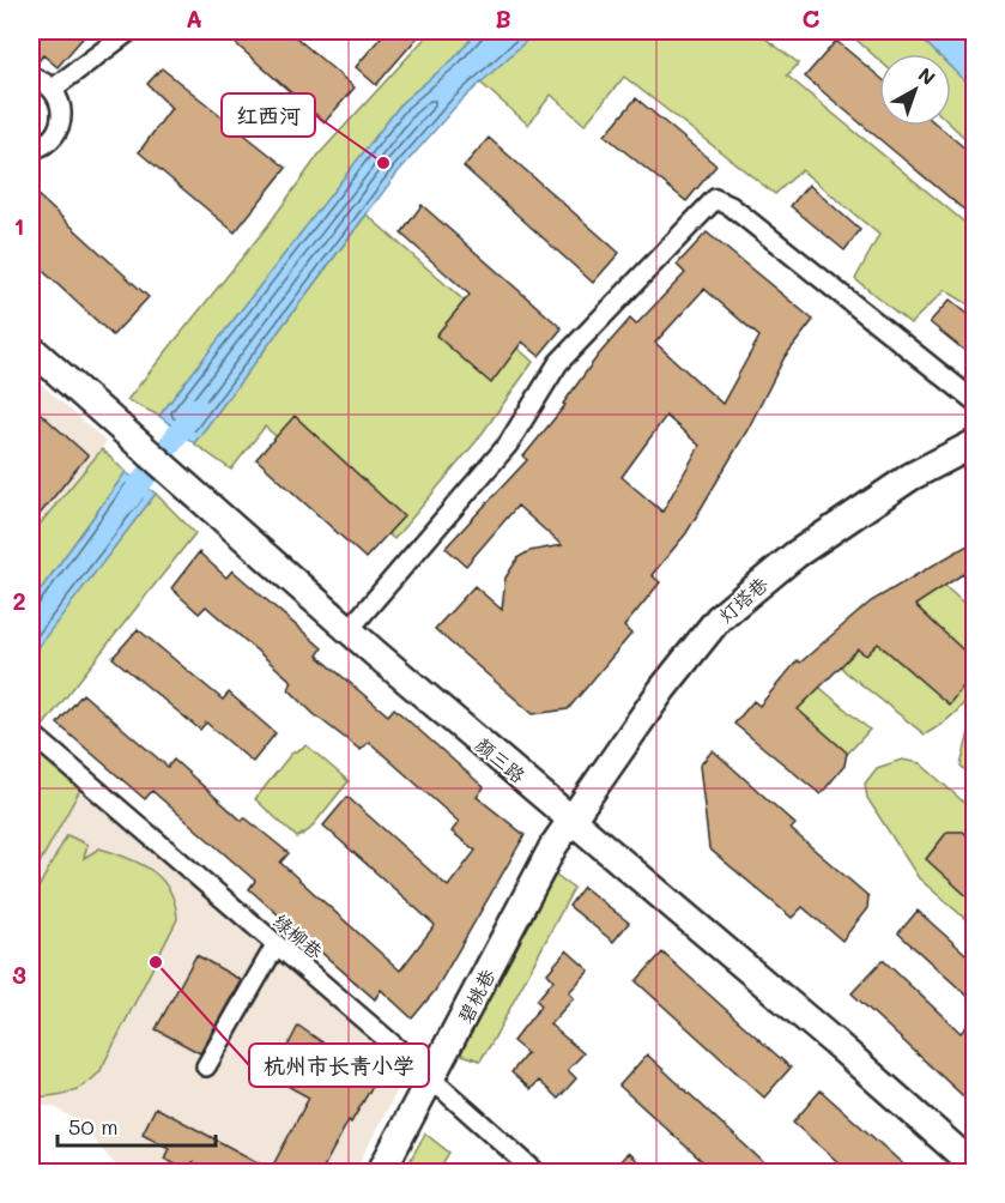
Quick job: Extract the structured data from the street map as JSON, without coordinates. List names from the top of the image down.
{
  "streets": {
    "street": [
      "灯塔巷",
      "颜三路",
      "绿柳巷",
      "碧桃巷"
    ]
  },
  "crossings": [
    ["灯塔巷", "颜三路"],
    ["灯塔巷", "碧桃巷"],
    ["颜三路", "碧桃巷"],
    ["绿柳巷", "碧桃巷"]
  ],
  "places": ["红西河", "杭州市长青小学"],
  "scale_bar": "50 m",
  "north": "top right",
  "grid": {
    "columns": ["A", "B", "C"],
    "rows": ["1", "2", "3"]
  }
}
